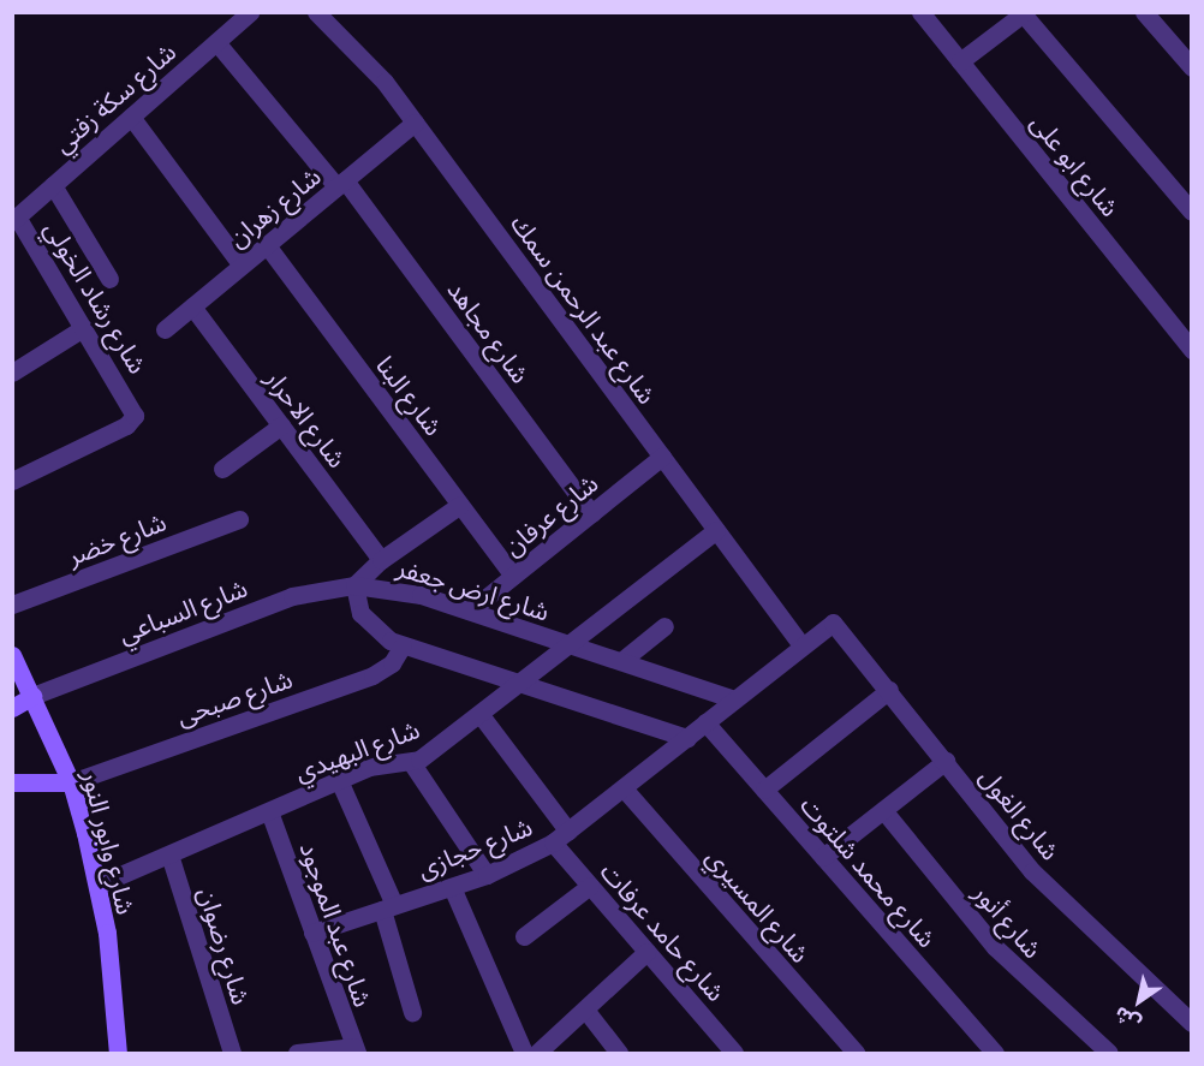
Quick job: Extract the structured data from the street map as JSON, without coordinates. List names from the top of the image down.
{
  "streets": {
    "main road": ["شارع وابور النور"],
    "street": [
      "شارع سكة زفتي",
      "شارع ابو على",
      "شارع زهران",
      "شارع رشاد الخولي",
      "شارع عبد الرحمن سمك",
      "شارع مجاهد",
      "شارع البنا",
      "شارع الاحرار",
      "شارع عرفان",
      "شارع خضر",
      "شارع ارض جعفر",
      "شارع السباعي",
      "شارع صبحى",
      "شارع البهيدي",
      "شارع الغول",
      "شارع حجازى",
      "شارع محمد شلتوت",
      "شارع المسيري",
      "شارع أنور",
      "شارع عبد الموجود",
      "شارع حامد عرفات",
      "شارع رضوان"
    ]
  },
  "crossings": [
    ["شارع سكة زفتي", "شارع رشاد الخولي"],
    ["شارع سكة زفتي", "شارع مجاهد"],
    ["شارع زهران", "شارع عبد الرحمن سمك"],
    ["شارع زهران", "شارع مجاهد"],
    ["شارع زهران", "شارع البنا"],
    ["شارع زهران", "شارع الاحرار"],
    ["شارع عبد الرحمن سمك", "شارع عرفان"],
    ["شارع عبد الرحمن سمك", "شارع البهيدي"],
    ["شارع عبد الرحمن سمك", "شارع حجازى"],
    ["شارع مجاهد", "شارع عرفان"],
    ["شارع البنا", "شارع عرفان"],
    ["شارع عرفان", "شارع ارض جعفر"],
    ["شارع ارض جعفر", "شارع السباعي"],
    ["شارع ارض جعفر", "شارع البهيدي"],
    ["شارع ارض جعفر", "شارع حجازى"],
    ["شارع السباعي", "شارع وابور النور"],
    ["شارع صبحى", "شارع وابور النور"],
    ["شارع البهيدي", "شارع وابور النور"],
    ["شارع البهيدي", "شارع عبد الموجود"],
    ["شارع البهيدي", "شارع رضوان"],
    ["شارع الغول", "شارع حجازى"],
    ["شارع حجازى", "شارع محمد شلتوت"],
    ["شارع حجازى", "شارع المسيري"],
    ["شارع حجازى", "شارع عبد الموجود"],
    ["شارع حجازى", "شارع حامد عرفات"]
  ],
  "north": "bottom left"
}
